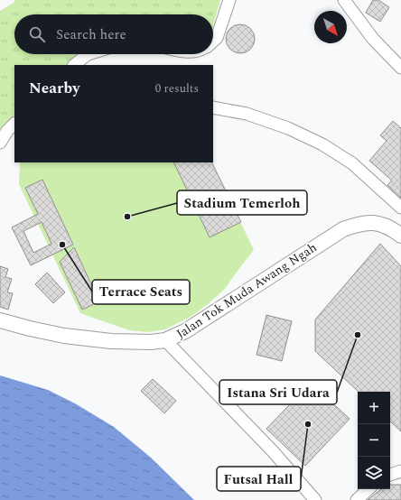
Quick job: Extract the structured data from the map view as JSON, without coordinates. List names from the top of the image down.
{
  "streets": {
    "main road": ["Jalan Tok Muda Awang Ngah"]
  },
  "places": [
    "Stadium Temerloh",
    "Terrace Seats",
    "Istana Sri Udara",
    "Futsal Hall"
  ],
  "north": "bottom right",
  "page": {
    "search": "Search here",
    "heading": ["Nearby", "0 results"],
    "map_buttons": ["+", "−"]
  }
}
